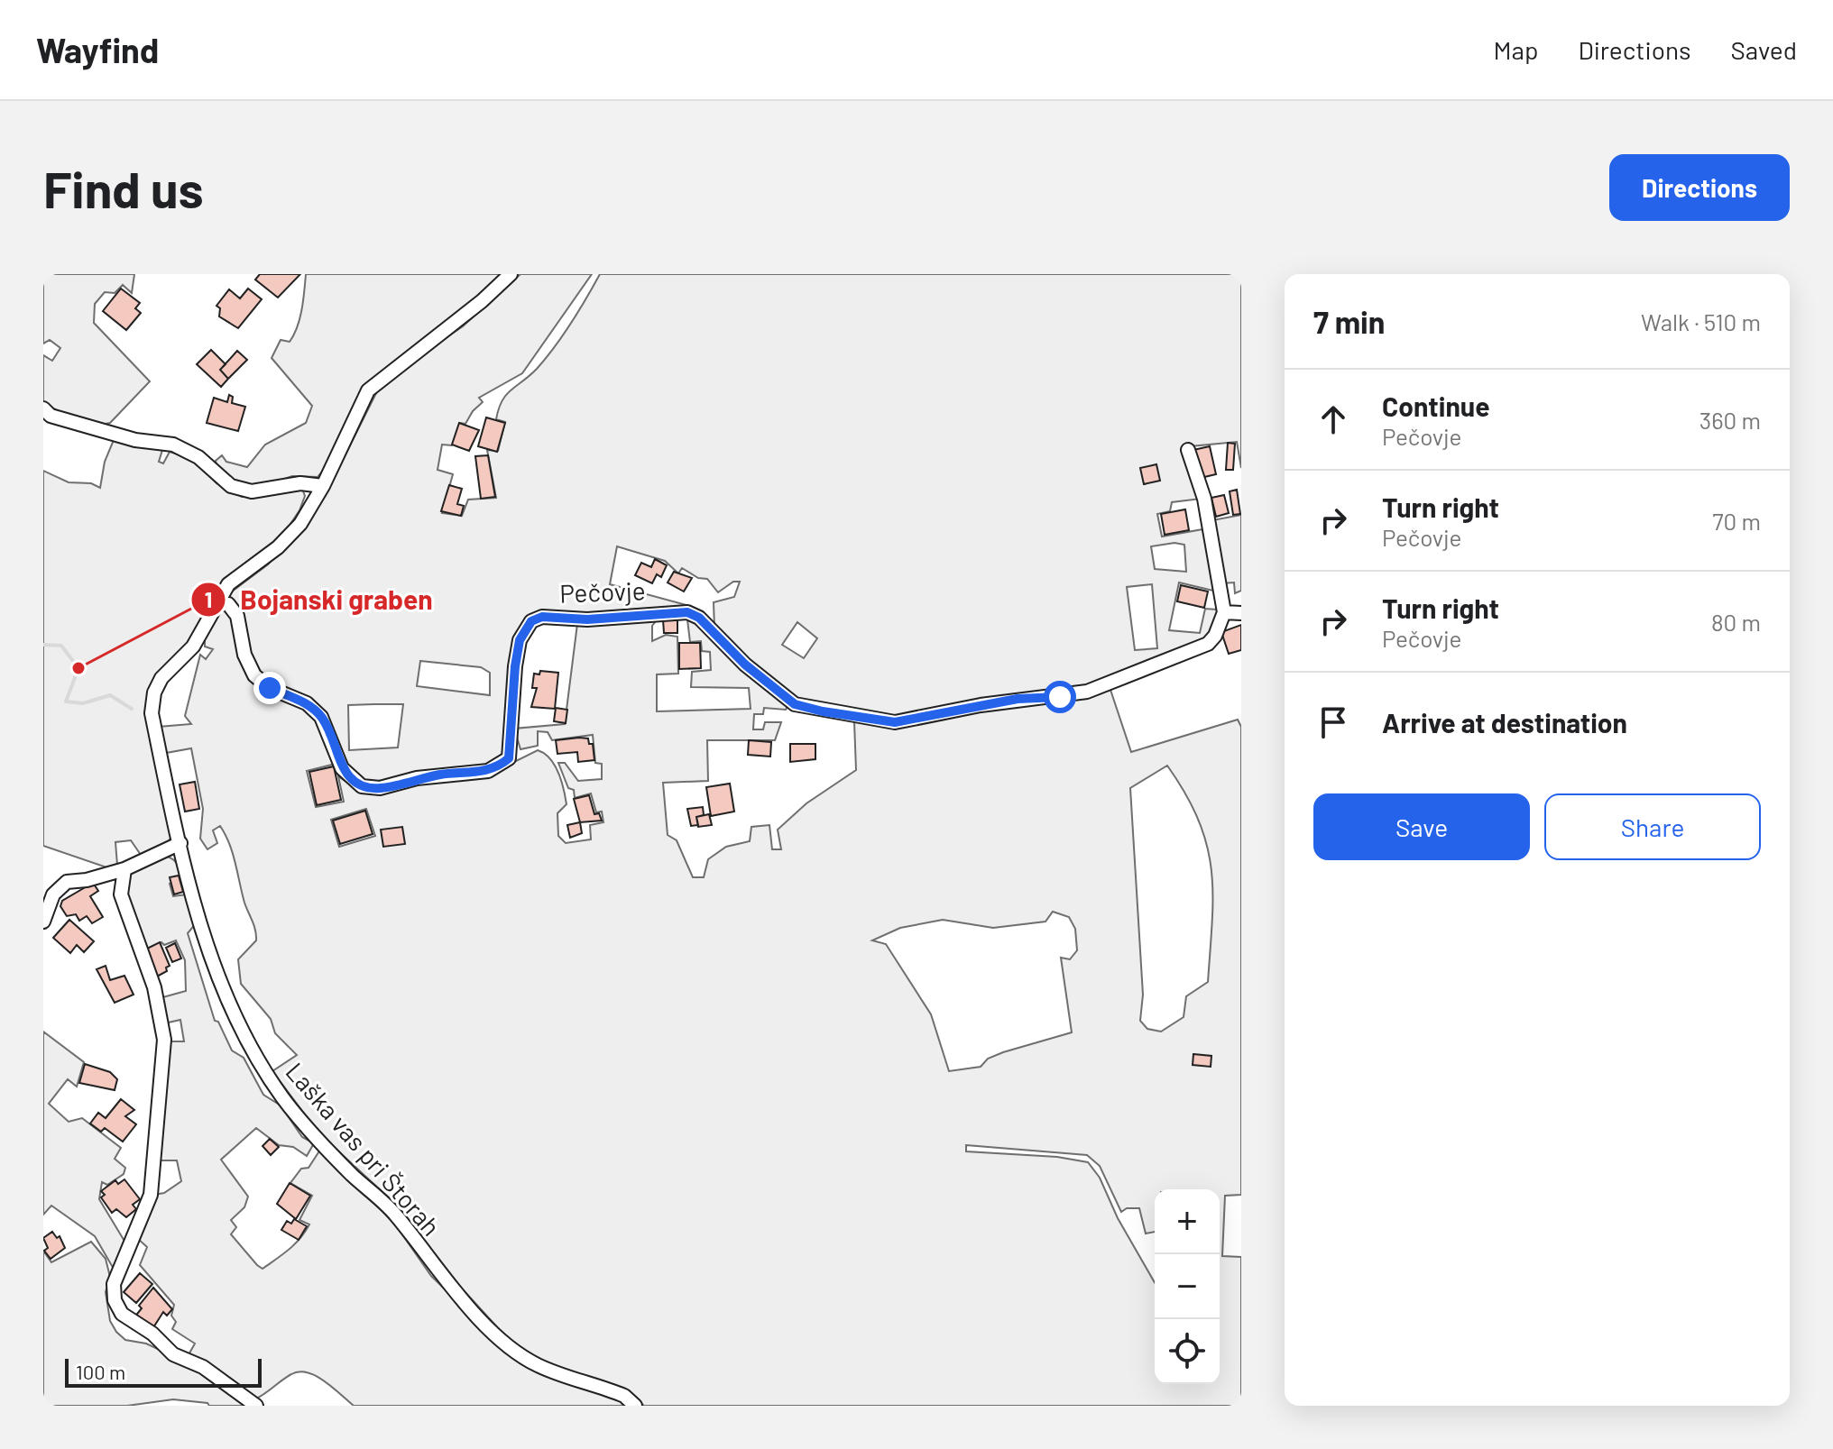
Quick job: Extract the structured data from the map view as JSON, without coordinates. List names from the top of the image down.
{
  "streets": {
    "street": ["Pečovje", "Laška vas pri Štorah"]
  },
  "places": ["Bojanski graben"],
  "scale_bar": "100 m",
  "page": {
    "header": "Wayfind",
    "nav": ["Map", "Directions", "Saved"],
    "buttons": [
      "Directions",
      ["Save", "Share"]
    ],
    "title": "Find us",
    "heading": ["7 min", "Walk · 510 m"],
    "list": [
      ["Continue", "Pečovje", "360 m"],
      ["Turn right", "Pečovje", "70 m"],
      ["Turn right", "Pečovje", "80 m"],
      "Arrive at destination"
    ],
    "map_buttons": ["+", "−"],
    "scale": "100 m"
  }
}
